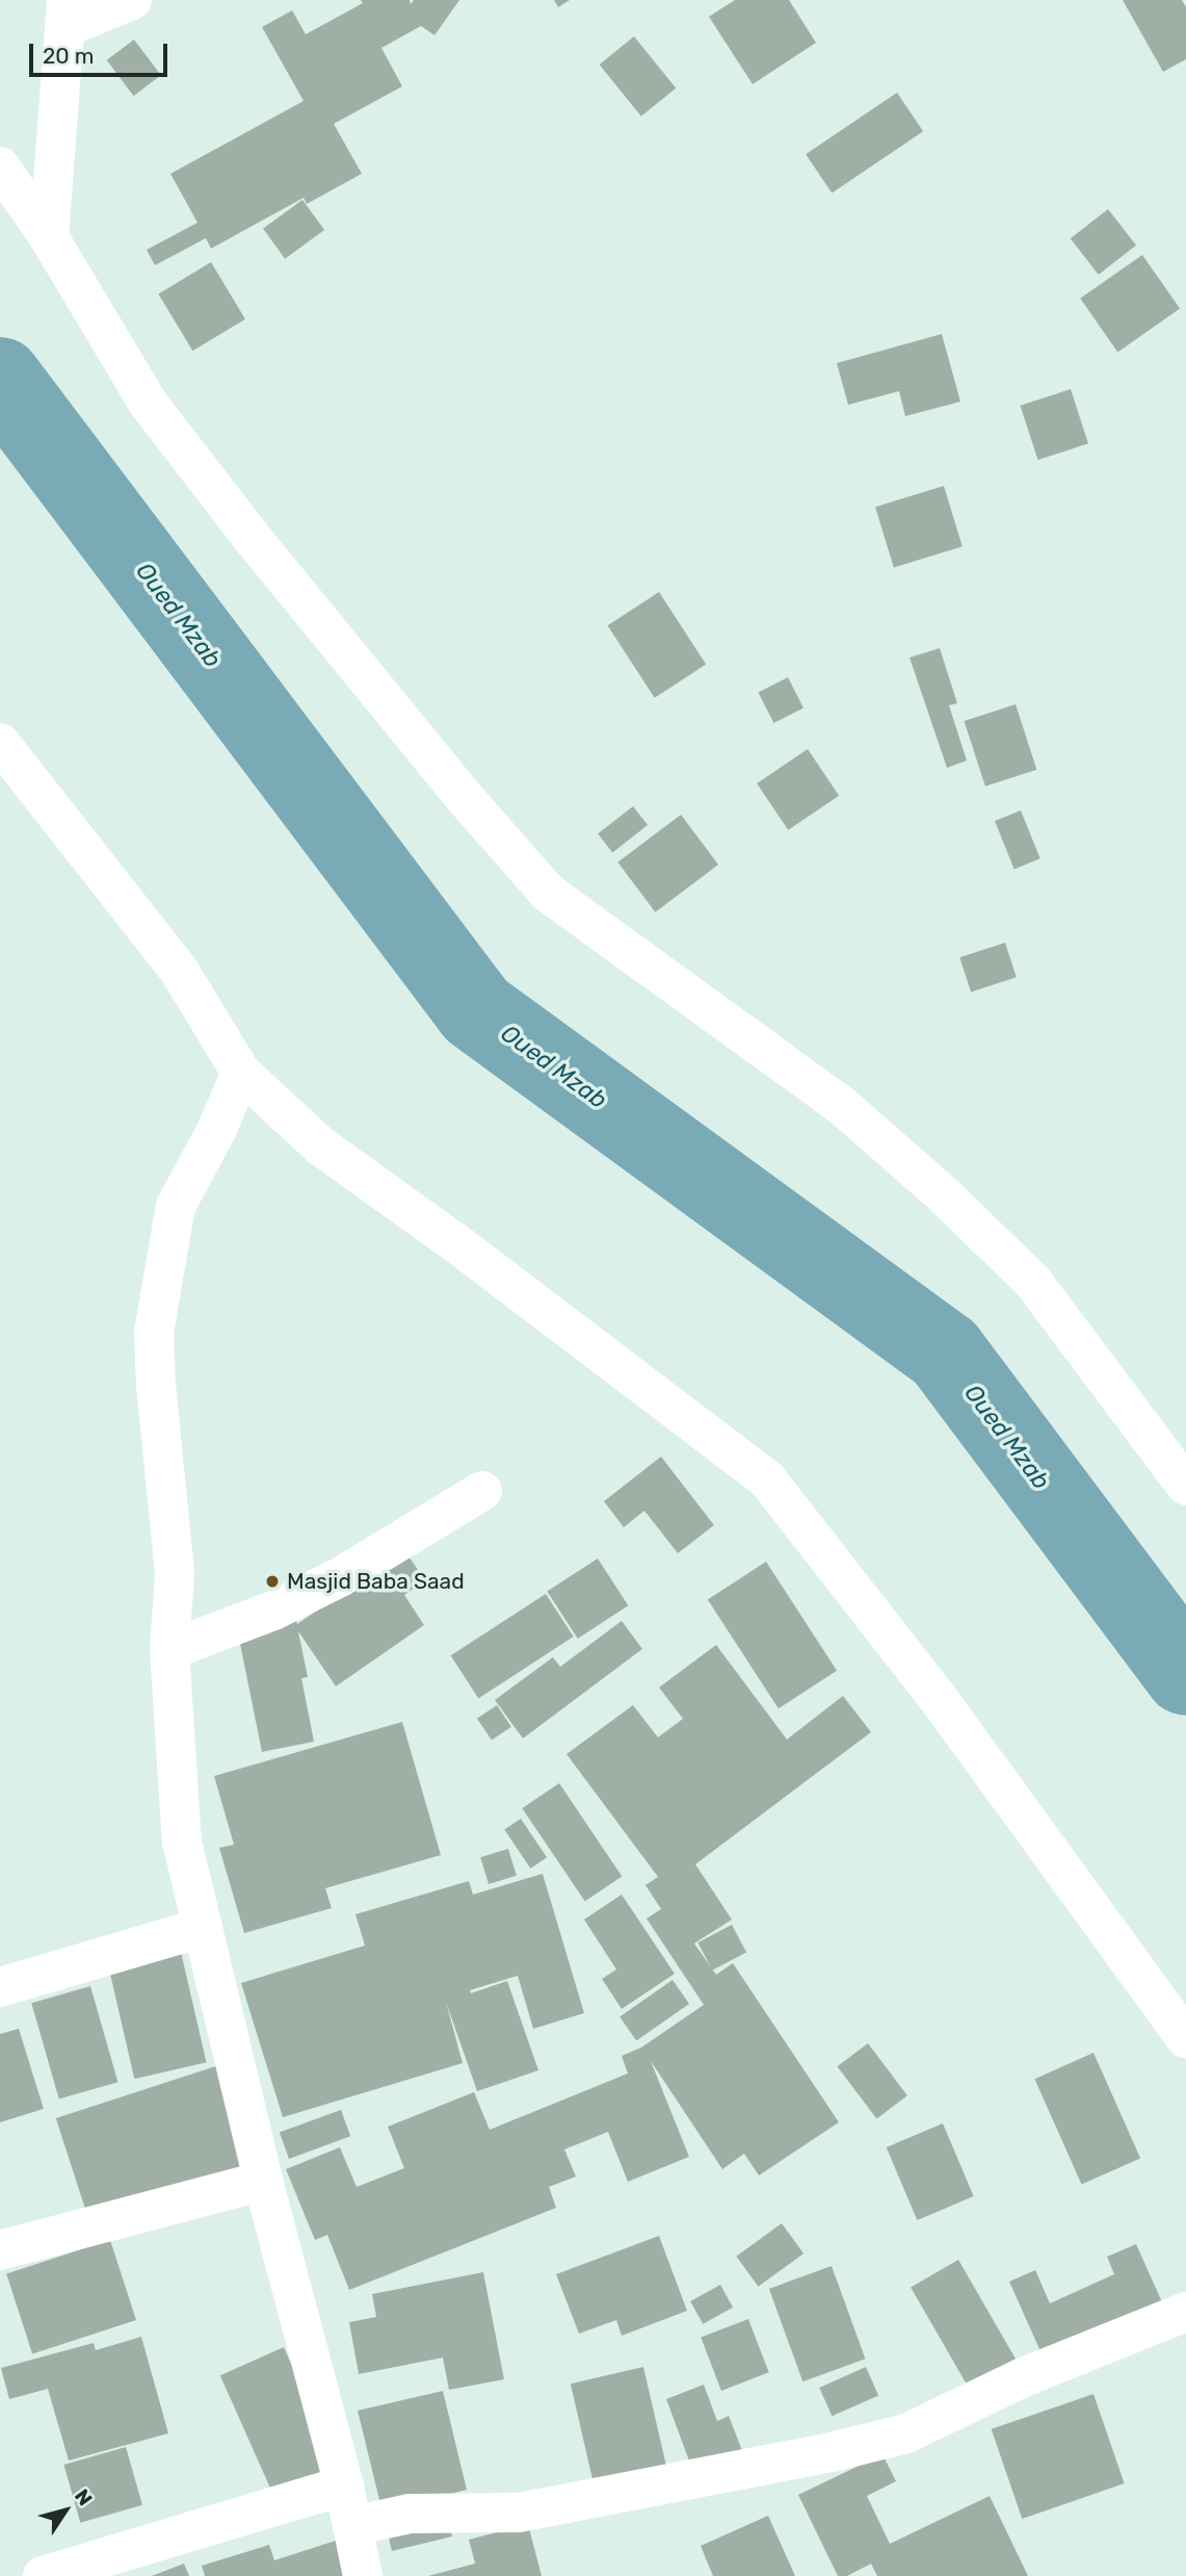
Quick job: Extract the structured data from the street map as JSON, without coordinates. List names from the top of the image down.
{
  "water": ["Oued Mzab"],
  "places": ["Masjid Baba Saad"],
  "scale_bar": "20 m",
  "north": "top right"
}
